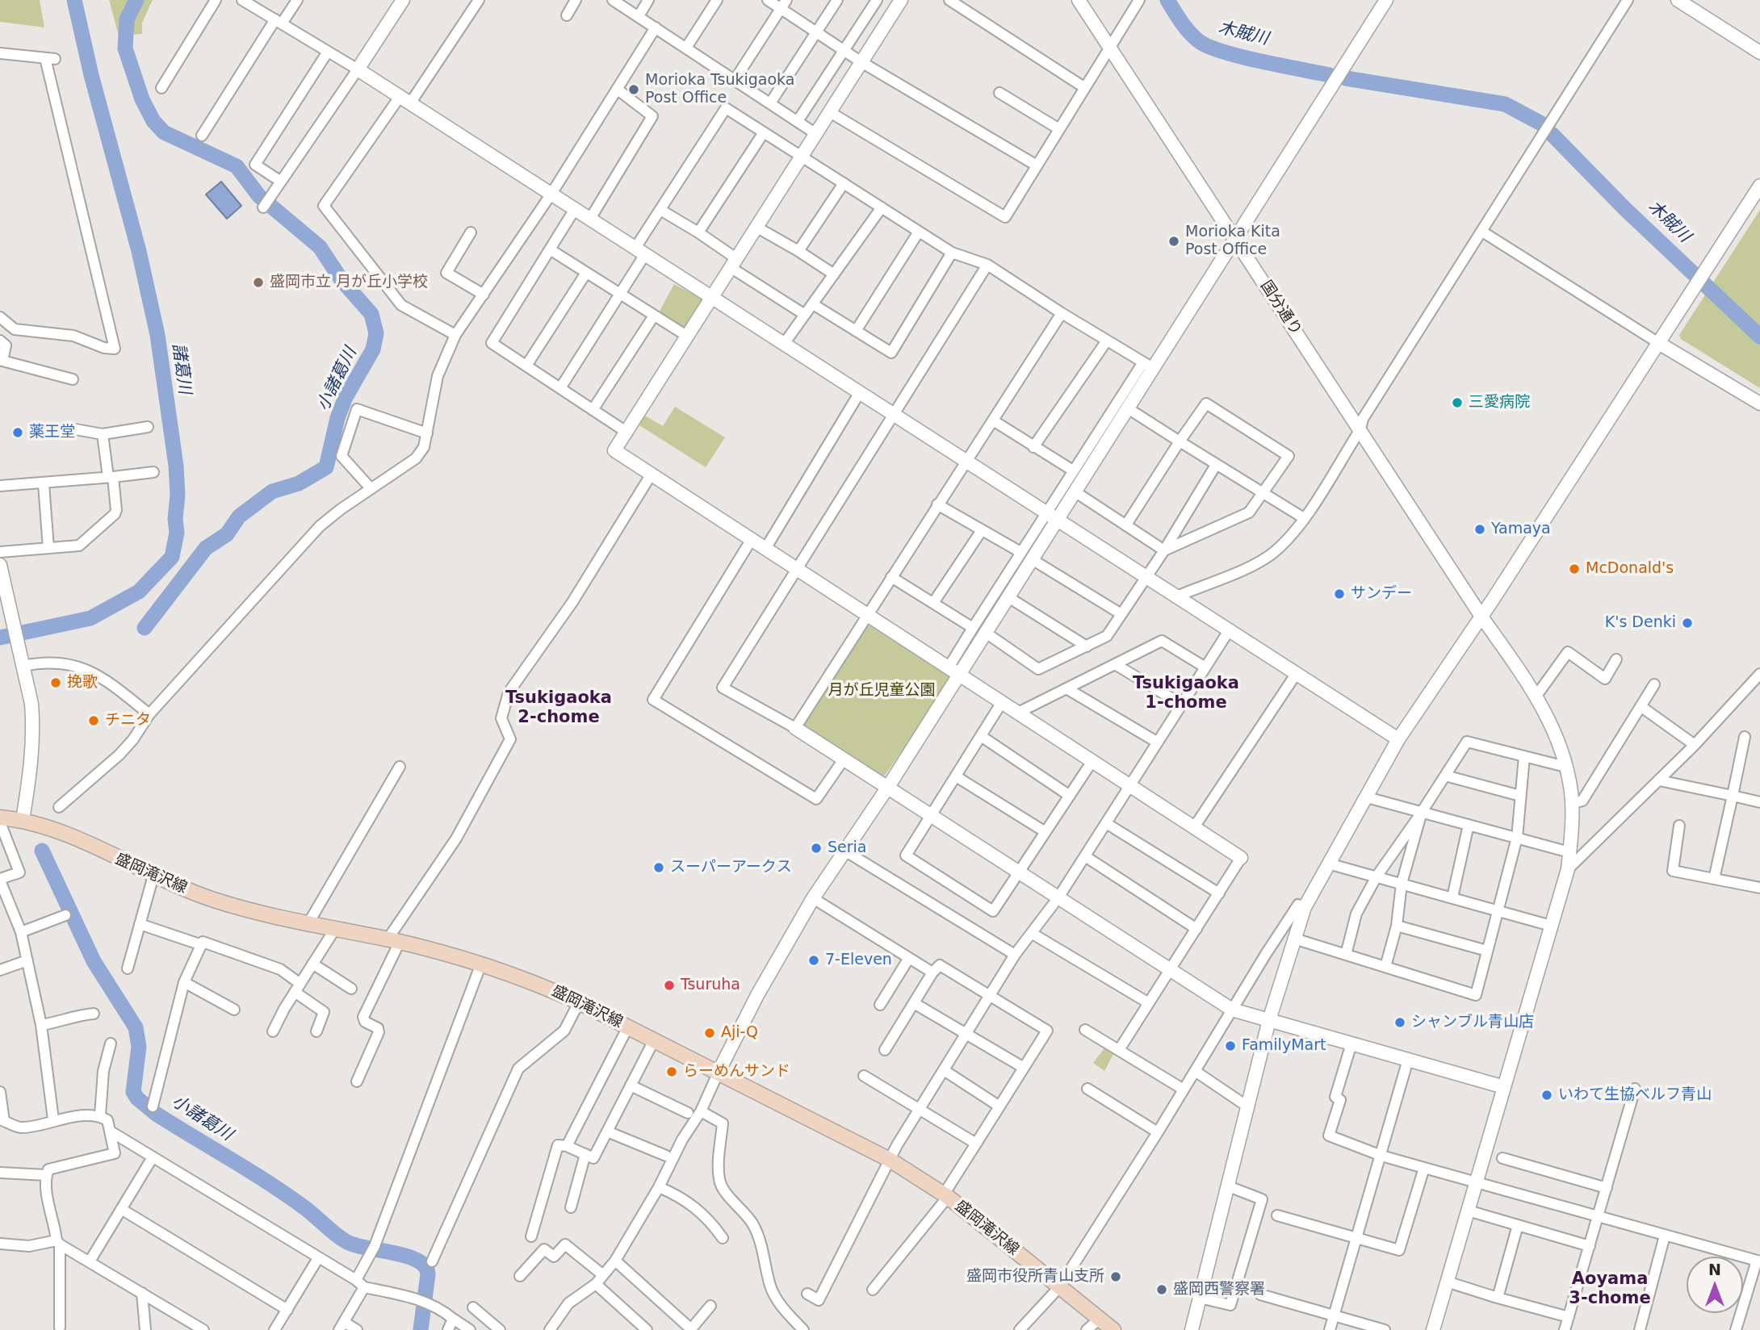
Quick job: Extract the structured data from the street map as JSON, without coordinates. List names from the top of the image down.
{
  "streets": {
    "main road": ["盛岡滝沢線"],
    "street": ["国分通り"]
  },
  "districts": ["Tsukigaoka 1-chome", "Tsukigaoka 2-chome", "Aoyama 3-chome"],
  "water": ["木賊川", "諸葛川", "小諸葛川"],
  "parks": ["月が丘児童公園"],
  "places": [
    "Morioka Tsukigaoka Post Office",
    "Morioka Kita Post Office",
    "盛岡市立 月が丘小学校",
    "三愛病院",
    "薬王堂",
    "Yamaya",
    "McDonald's",
    "サンデー",
    "K's Denki",
    "挽歌",
    "チニタ",
    "Seria",
    "スーパーアークス",
    "7-Eleven",
    "Tsuruha",
    "シャンブル青山店",
    "Aji-Q",
    "FamilyMart",
    "らーめんサンド",
    "いわて生協ベルフ青山",
    "盛岡市役所青山支所",
    "盛岡西警察署"
  ],
  "north": "top"
}
